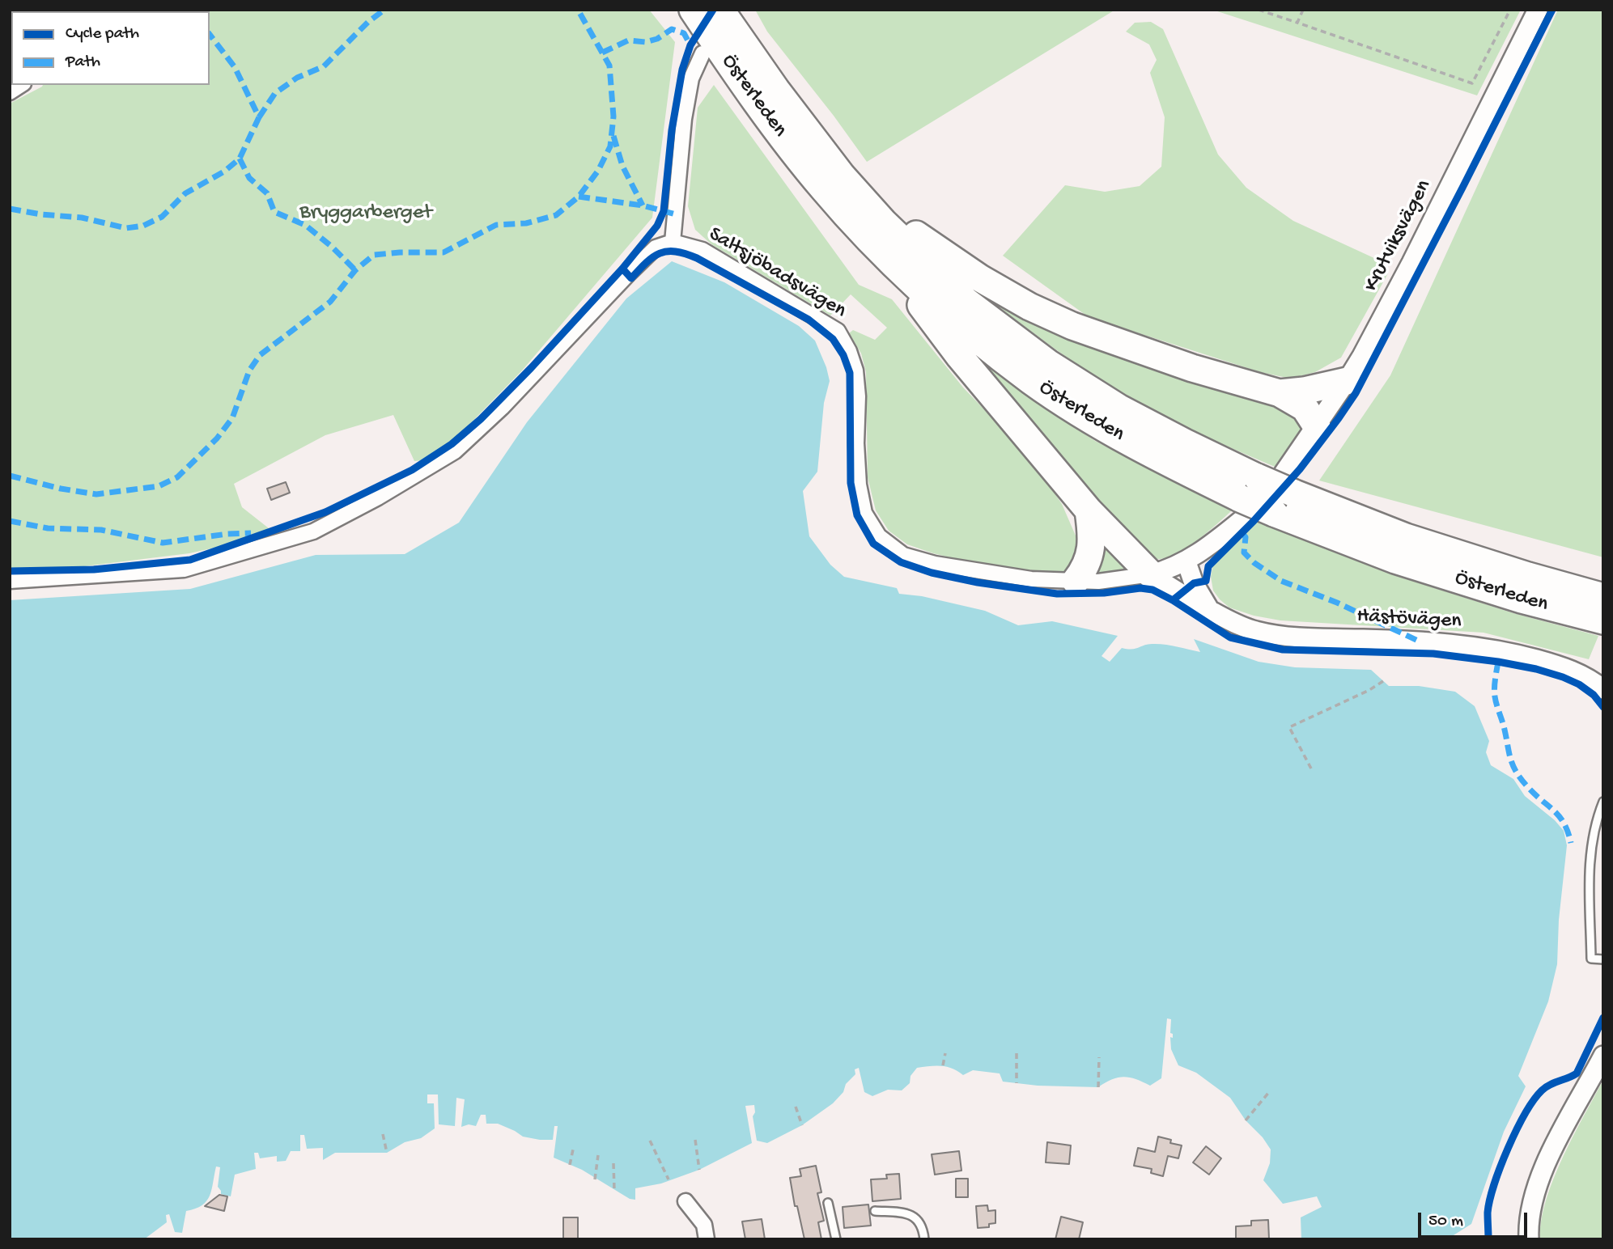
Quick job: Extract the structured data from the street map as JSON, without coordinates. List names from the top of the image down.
{
  "streets": {
    "highway": ["Österleden"],
    "street": ["Krutviksvägen", "Saltsjöbadsvägen", "Hästövägen"]
  },
  "crossings": [
    ["Österleden", "Krutviksvägen"],
    ["Saltsjöbadsvägen", "Hästövägen"]
  ],
  "parks": ["Bryggarberget"],
  "legend": ["Cycle path", "Path"],
  "scale_bar": "50 m"
}
